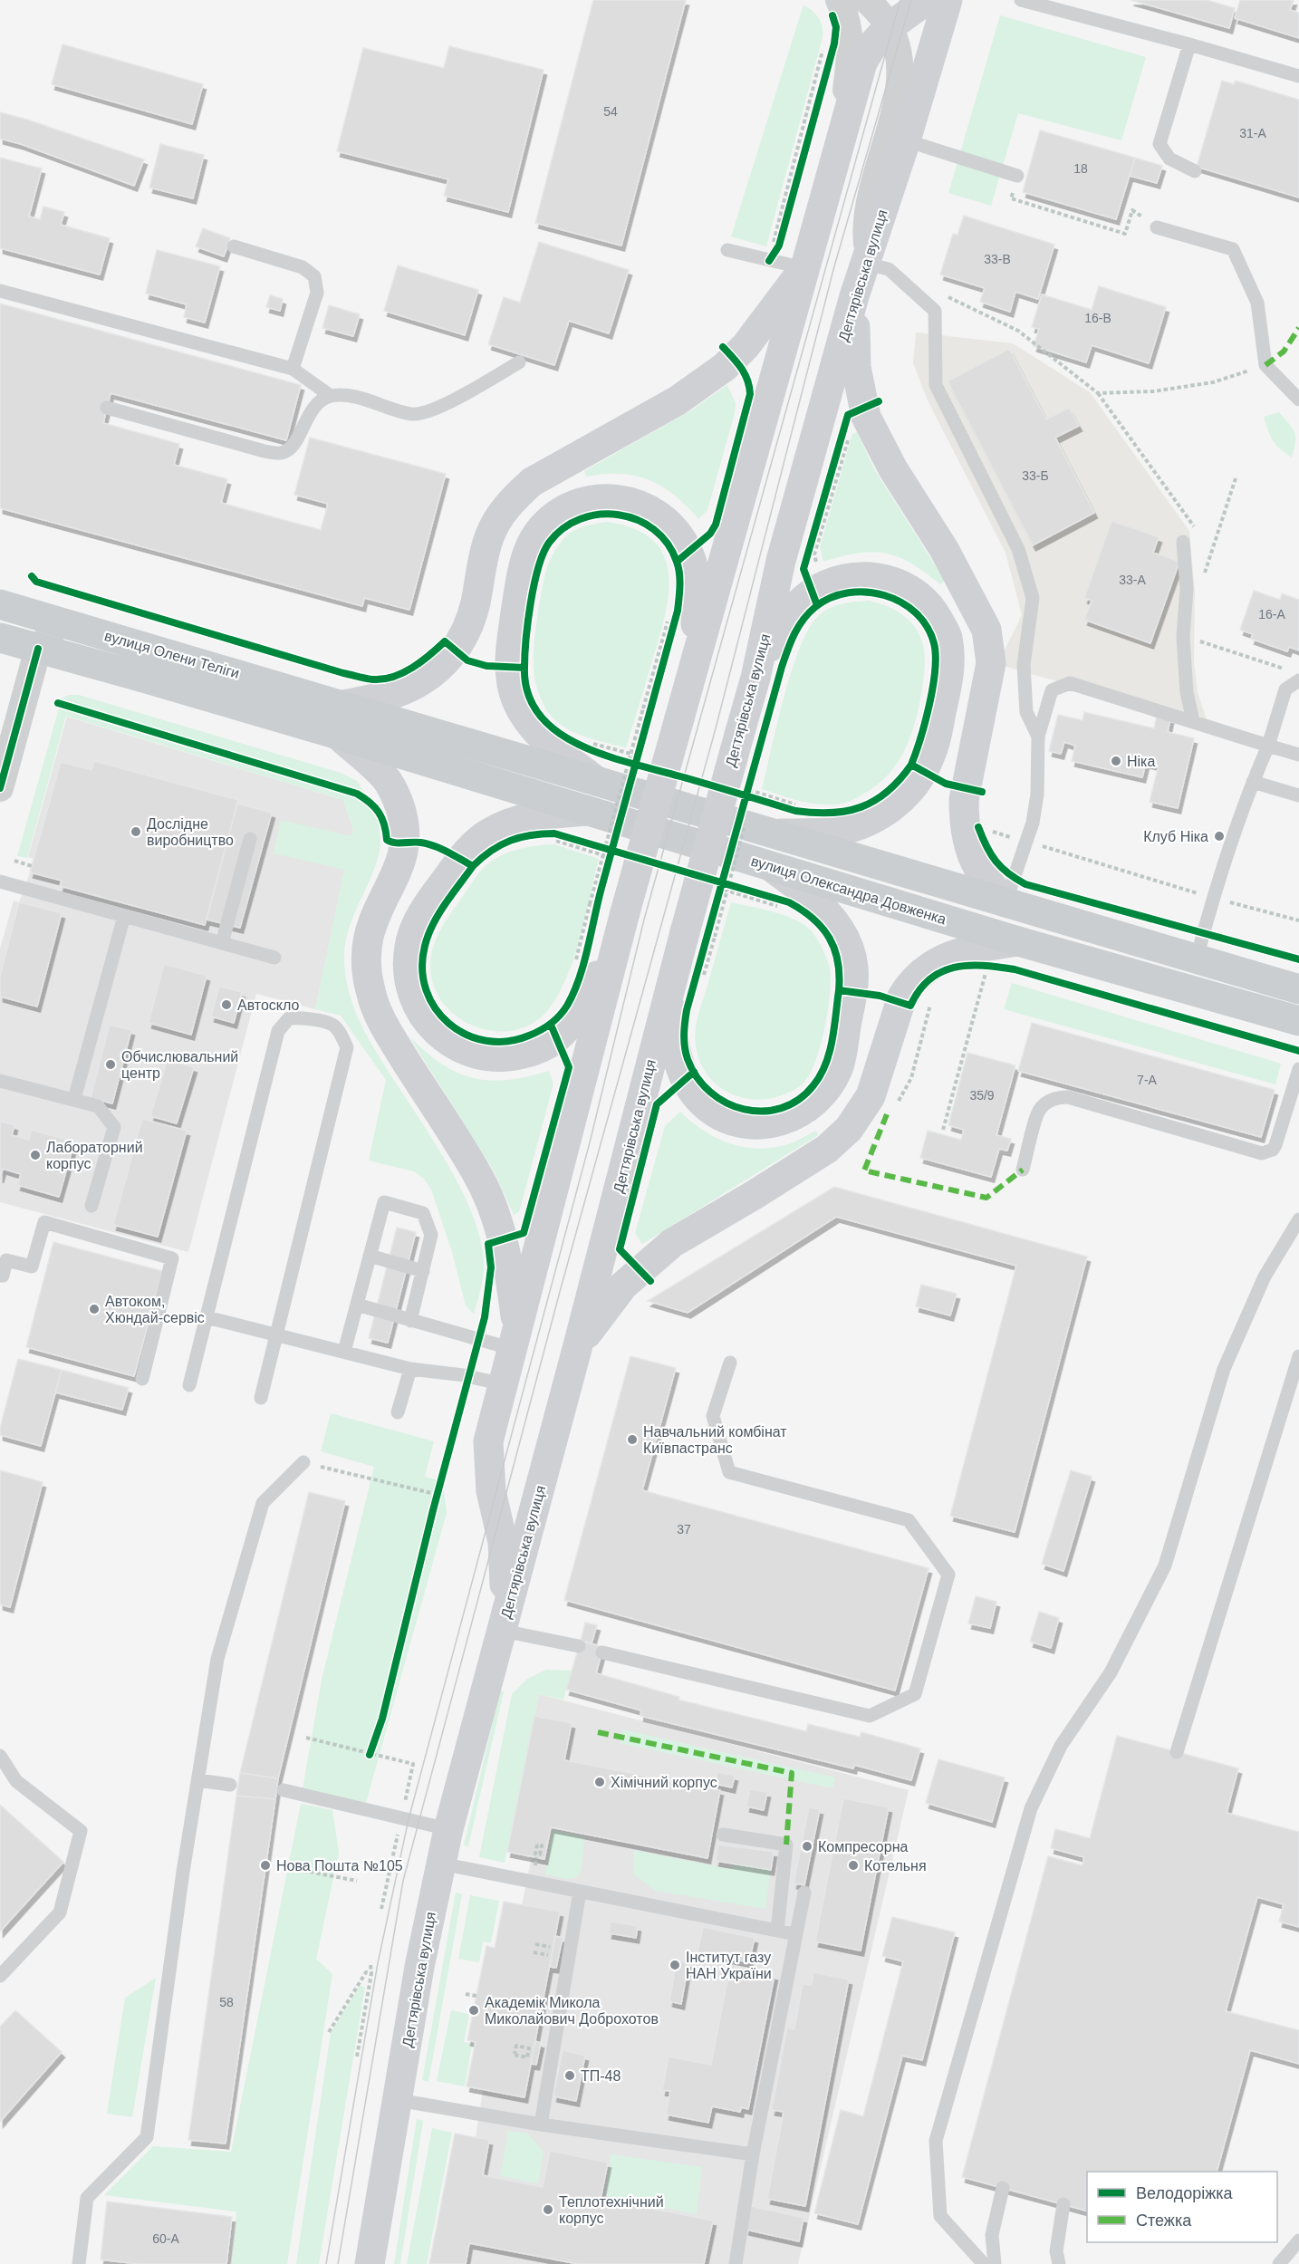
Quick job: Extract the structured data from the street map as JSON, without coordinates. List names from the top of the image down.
{
  "streets": {
    "main road": ["Дегтярівська вулиця", "вулиця Олени Теліги", "вулиця Олександра Довженка"]
  },
  "crossings": [
    ["вулиця Олени Теліги", "вулиця Олександра Довженка"]
  ],
  "places": [
    "Ніка",
    "Дослідне виробництво",
    "Клуб Ніка",
    "Автоскло",
    "Обчислювальний центр",
    "Лабораторний корпус",
    "Автоком, Хюндай-сервіс",
    "Навчальний комбінат Київпастранс",
    "Хімічний корпус",
    "Компресорна",
    "Нова Пошта №105",
    "Котельня",
    "Інститут газу НАН України",
    "Академік Микола Миколайович Доброхотов",
    "ТП-48",
    "Теплотехнічний корпус"
  ],
  "house_numbers": [
    "54",
    "31-А",
    "18",
    "33-В",
    "16-В",
    "33-Б",
    "33-А",
    "16-А",
    "7-А",
    "35/9",
    "37",
    "58",
    "60-А"
  ],
  "legend": ["Велодоріжка", "Стежка"]
}
